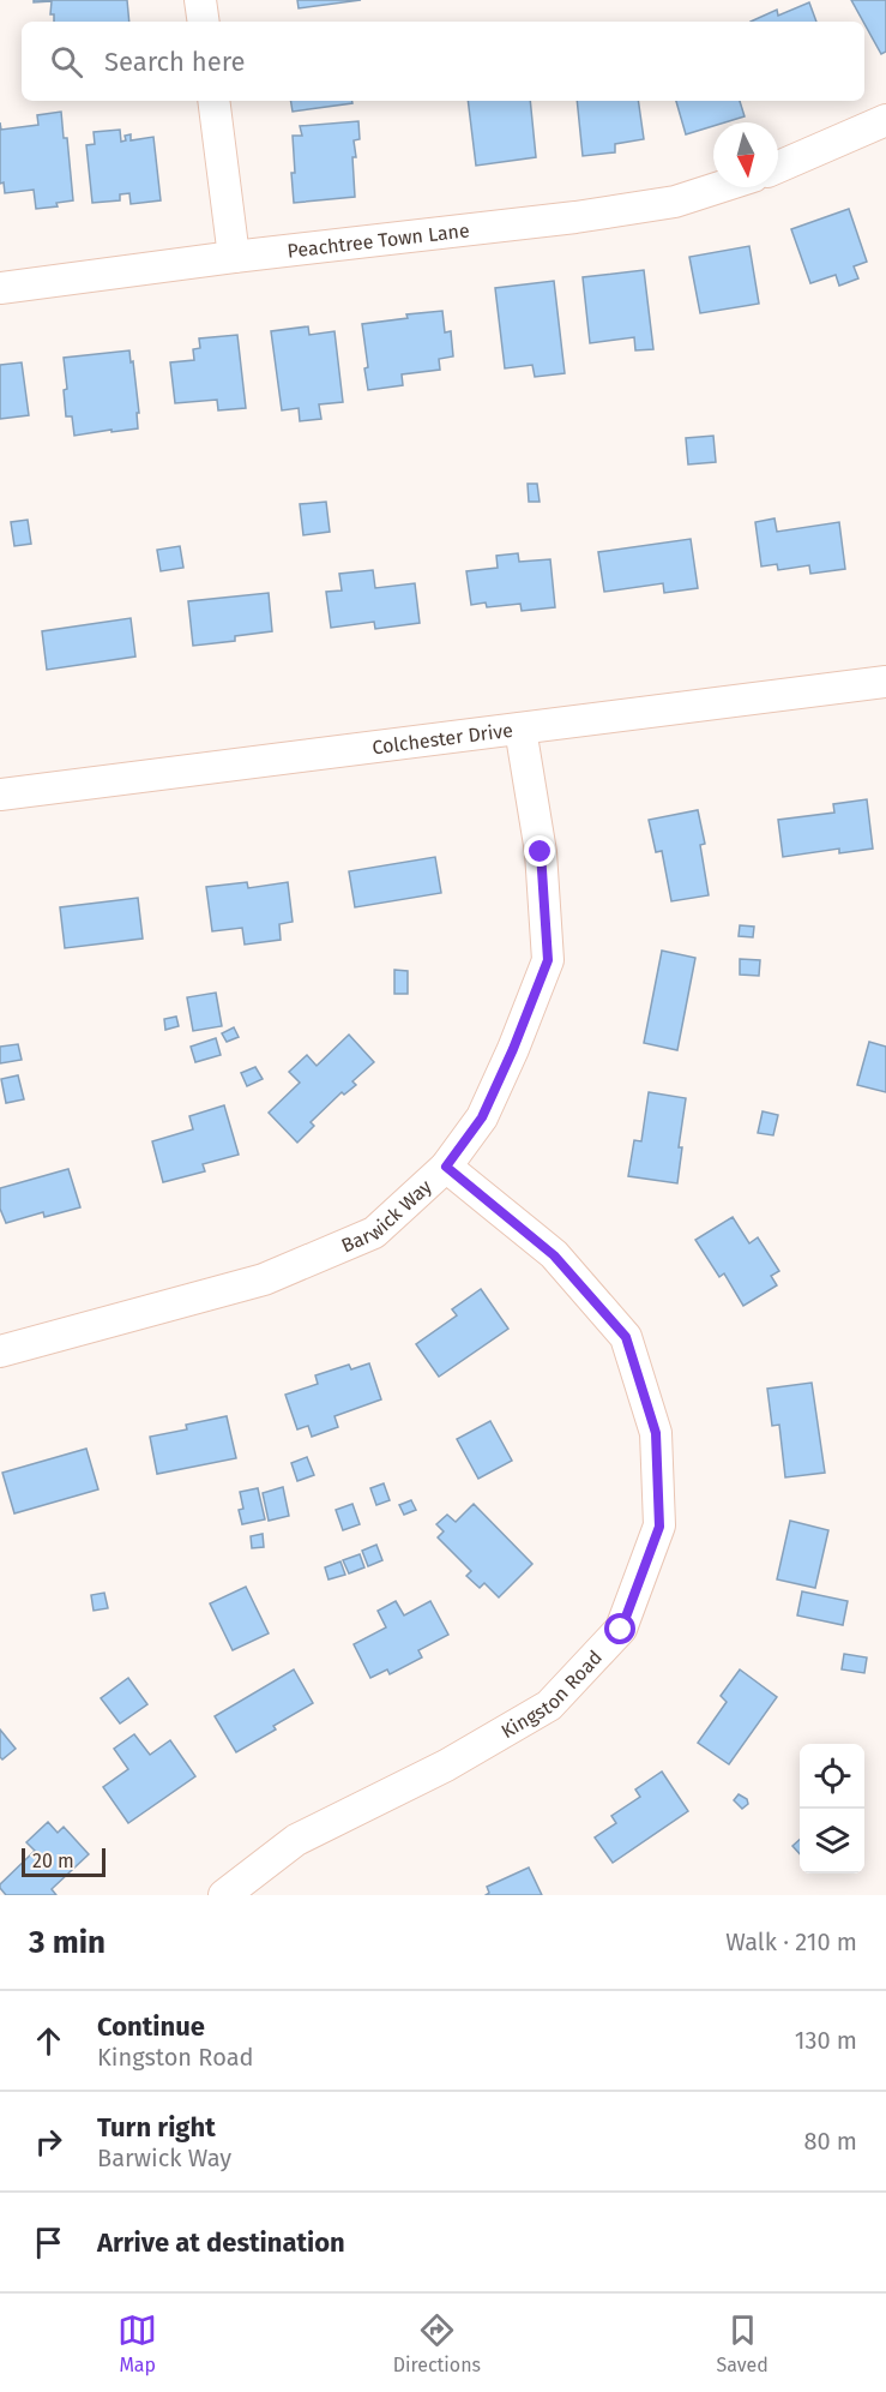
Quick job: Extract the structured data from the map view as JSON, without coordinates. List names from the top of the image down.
{
  "streets": {
    "street": [
      "Peachtree Town Lane",
      "Colchester Drive",
      "Barwick Way",
      "Kingston Road"
    ]
  },
  "crossings": [
    ["Colchester Drive", "Barwick Way"],
    ["Barwick Way", "Kingston Road"]
  ],
  "scale_bar": "20 m",
  "north": "bottom",
  "page": {
    "search": "Search here",
    "scale": "20 m",
    "heading": ["3 min", "Walk · 210 m"],
    "list": [
      ["Continue", "Kingston Road", "130 m"],
      ["Turn right", "Barwick Way", "80 m"],
      "Arrive at destination"
    ],
    "nav": ["Map", "Directions", "Saved"]
  }
}
